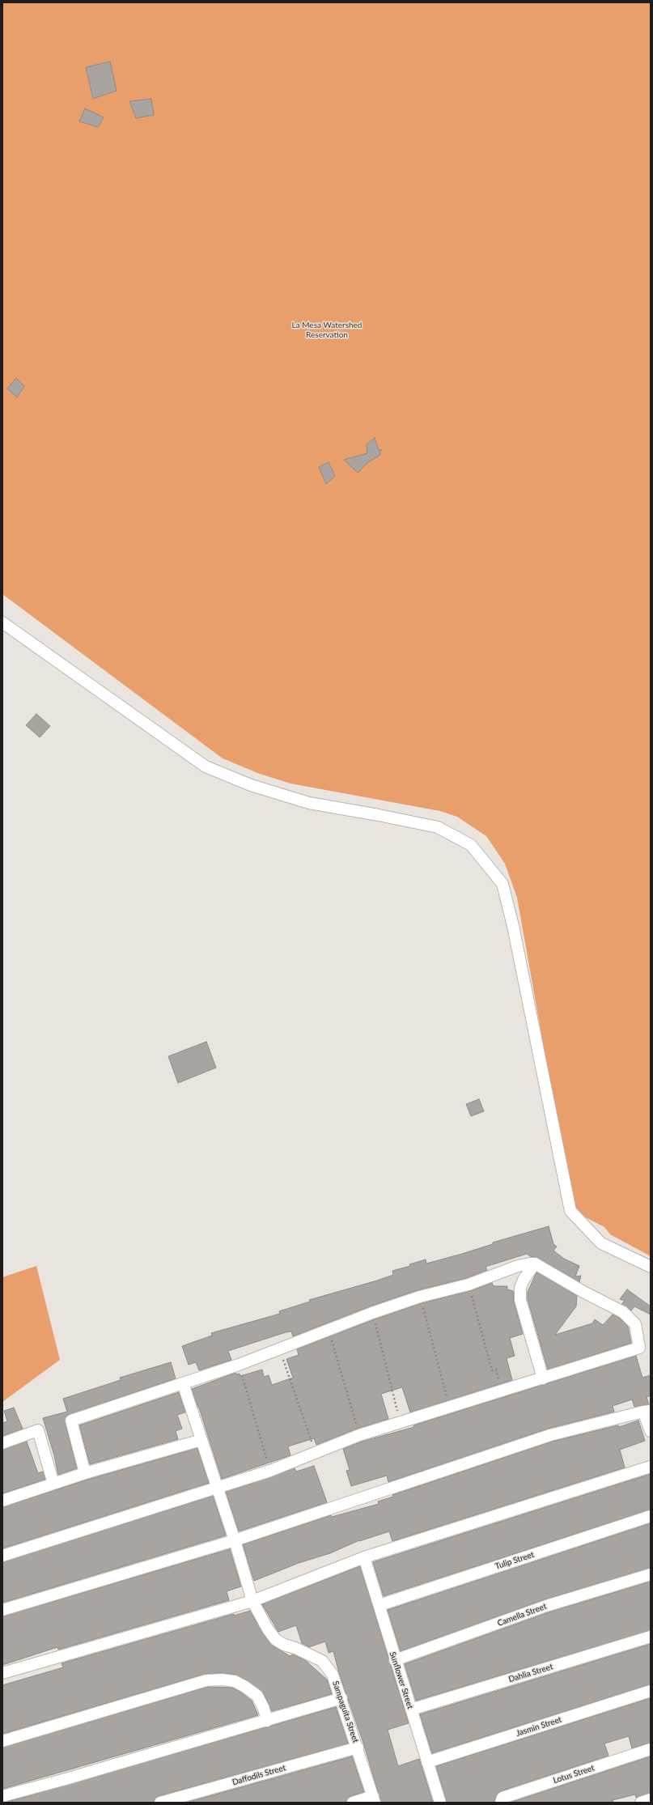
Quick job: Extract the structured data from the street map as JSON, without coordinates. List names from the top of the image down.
{
  "streets": {
    "street": [
      "Tulip Street",
      "Camella Street",
      "Dahlia Street",
      "Sunflower Street",
      "Sampaguita Street",
      "Jasmin Street",
      "Lotus Street",
      "Daffodils Street"
    ]
  },
  "crossings": [
    ["Tulip Street", "Sunflower Street"],
    ["Camella Street", "Sunflower Street"],
    ["Dahlia Street", "Sunflower Street"],
    ["Sunflower Street", "Jasmin Street"],
    ["Sampaguita Street", "Daffodils Street"]
  ],
  "parks": ["La Mesa Watershed Reservation"]
}
